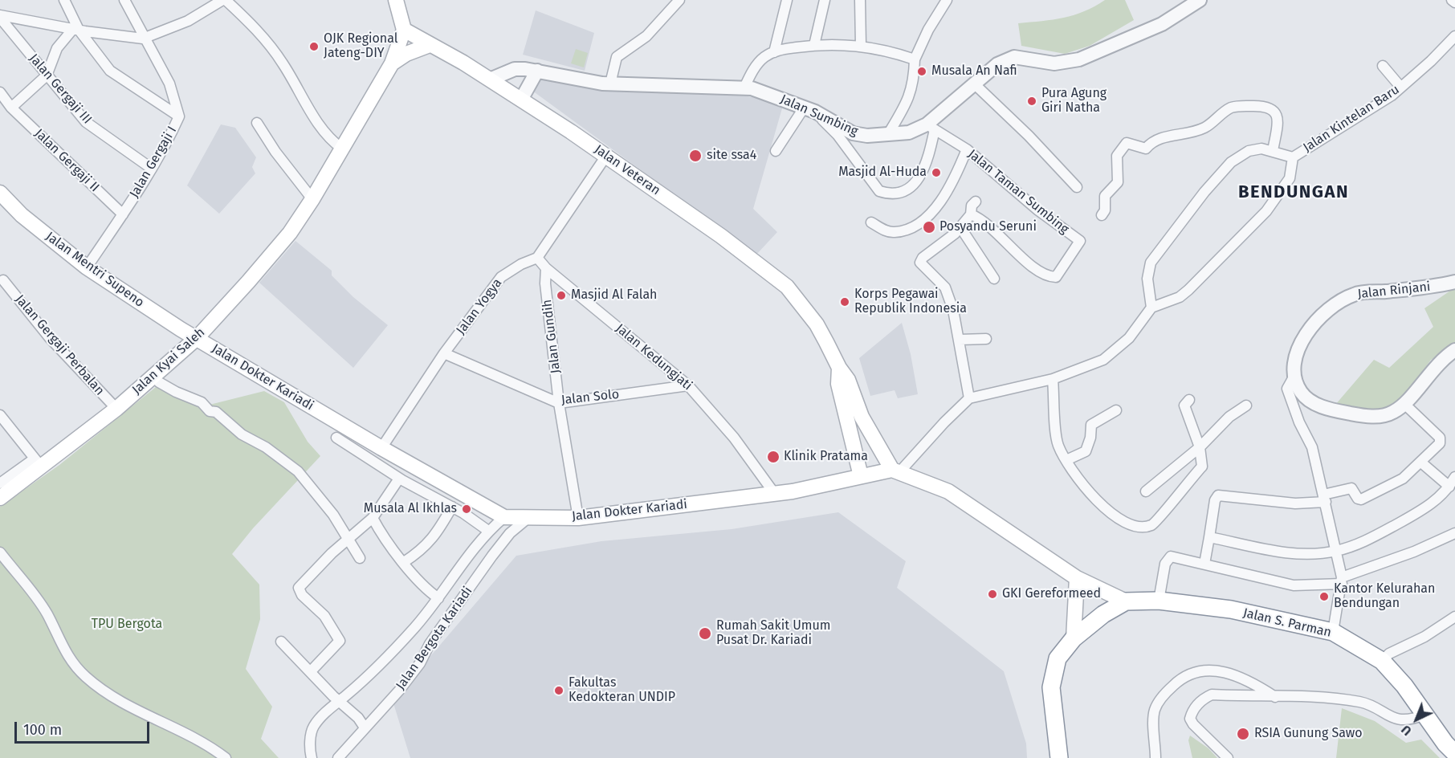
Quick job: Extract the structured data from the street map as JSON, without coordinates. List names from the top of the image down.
{
  "streets": {
    "highway": ["Jalan S. Parman"],
    "main road": [
      "Jalan Veteran",
      "Jalan Mentri Supeno",
      "Jalan Kyai Saleh",
      "Jalan Dokter Kariadi"
    ],
    "street": [
      "Jalan Gergaji III",
      "Jalan Sumbing",
      "Jalan Kintelan Baru",
      "Jalan Gergaji II",
      "Jalan Gergaji I",
      "Jalan Taman Sumbing",
      "Jalan Rinjani",
      "Jalan Yogya",
      "Jalan Gundih",
      "Jalan Gergaji Perbalan",
      "Jalan Kedungjati",
      "Jalan Solo",
      "Jalan Bergota Kariadi"
    ]
  },
  "crossings": [
    ["Jalan Gergaji III", "Jalan Gergaji I"],
    ["Jalan Sumbing", "Jalan Veteran"],
    ["Jalan Sumbing", "Jalan Taman Sumbing"],
    ["Jalan Gergaji II", "Jalan Gergaji I"],
    ["Jalan Gergaji I", "Jalan Mentri Supeno"],
    ["Jalan Veteran", "Jalan Kyai Saleh"],
    ["Jalan Veteran", "Jalan Dokter Kariadi"],
    ["Jalan Mentri Supeno", "Jalan Kyai Saleh"],
    ["Jalan Mentri Supeno", "Jalan Dokter Kariadi"],
    ["Jalan Yogya", "Jalan Kedungjati"],
    ["Jalan Yogya", "Jalan Dokter Kariadi"],
    ["Jalan Yogya", "Jalan Solo"],
    ["Jalan Gundih", "Jalan Kedungjati"],
    ["Jalan Gundih", "Jalan Dokter Kariadi"],
    ["Jalan Gundih", "Jalan Solo"],
    ["Jalan Gergaji Perbalan", "Jalan Kyai Saleh"],
    ["Jalan Kedungjati", "Jalan Dokter Kariadi"],
    ["Jalan Kedungjati", "Jalan Solo"],
    ["Jalan Kyai Saleh", "Jalan Dokter Kariadi"],
    ["Jalan Dokter Kariadi", "Jalan Bergota Kariadi"]
  ],
  "districts": ["BENDUNGAN"],
  "parks": ["TPU Bergota"],
  "places": [
    "OJK Regional Jateng-DIY",
    "Musala An Nafi",
    "Pura Agung Giri Natha",
    "site ssa4",
    "Masjid Al-Huda",
    "Posyandu Seruni",
    "Masjid Al Falah",
    "Korps Pegawai Republik Indonesia",
    "Klinik Pratama",
    "Musala Al Ikhlas",
    "GKI Gereformeed",
    "Kantor Kelurahan Bendungan",
    "Rumah Sakit Umum Pusat Dr. Kariadi",
    "Fakultas Kedokteran UNDIP",
    "RSIA Gunung Sawo"
  ],
  "scale_bar": "100 m",
  "north": "bottom left"
}
